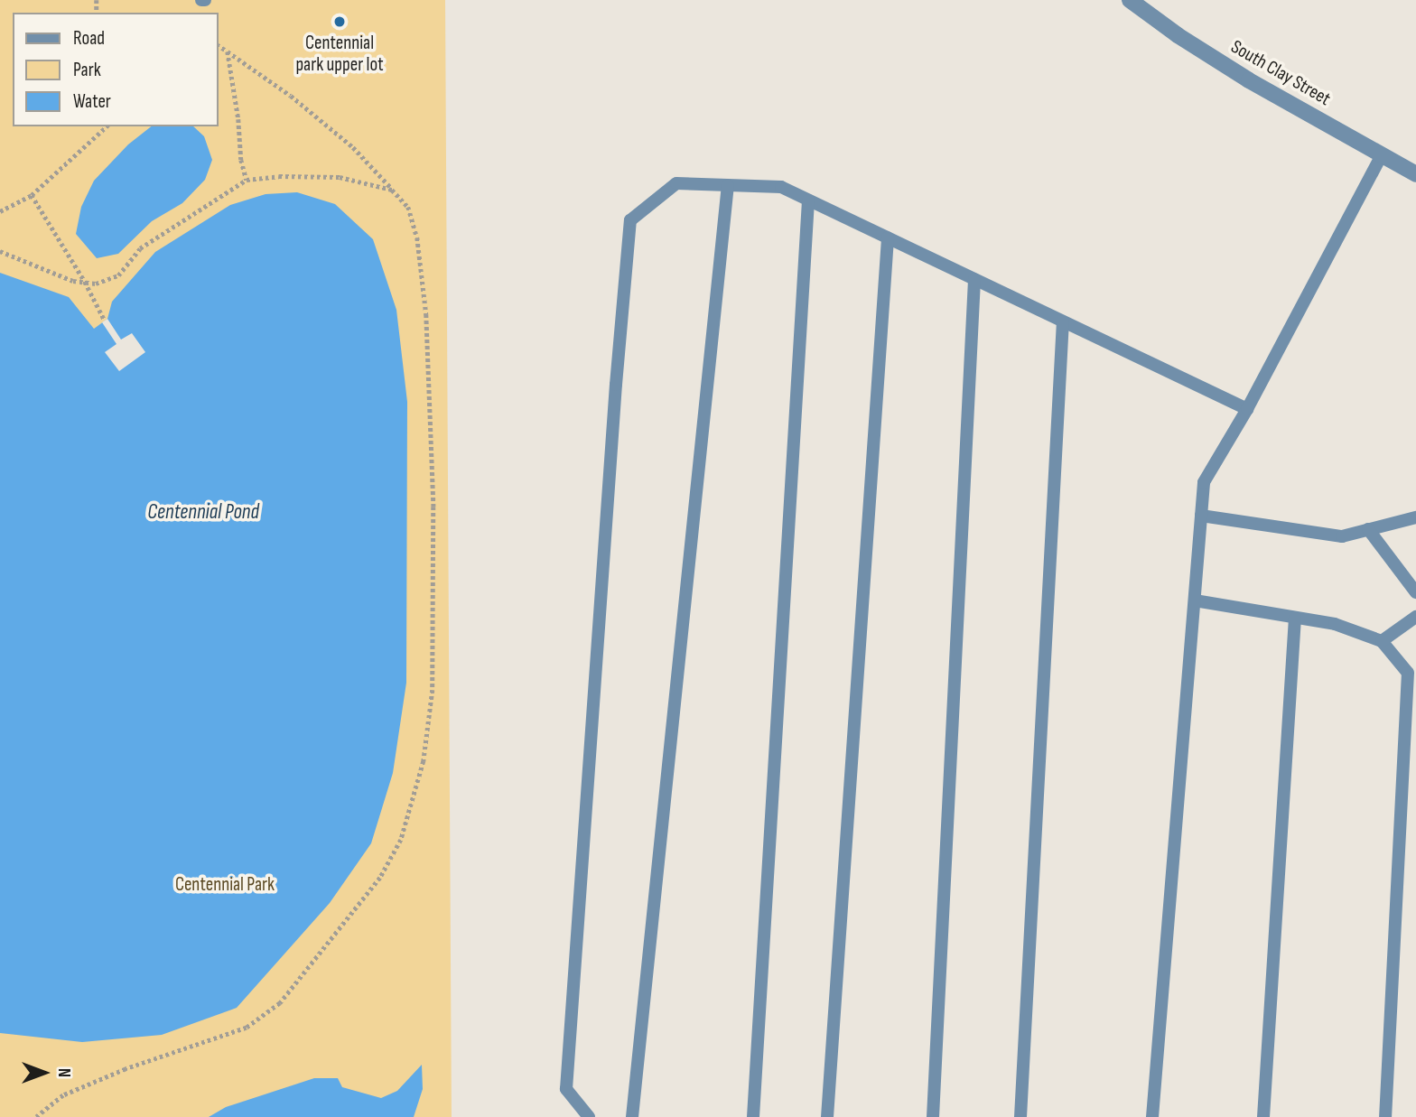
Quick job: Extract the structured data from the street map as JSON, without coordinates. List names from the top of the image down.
{
  "streets": {
    "street": ["South Clay Street"]
  },
  "water": ["Centennial Pond"],
  "parks": ["Centennial Park"],
  "places": ["Centennial park upper lot"],
  "legend": ["Road", "Park", "Water"],
  "north": "right"
}
